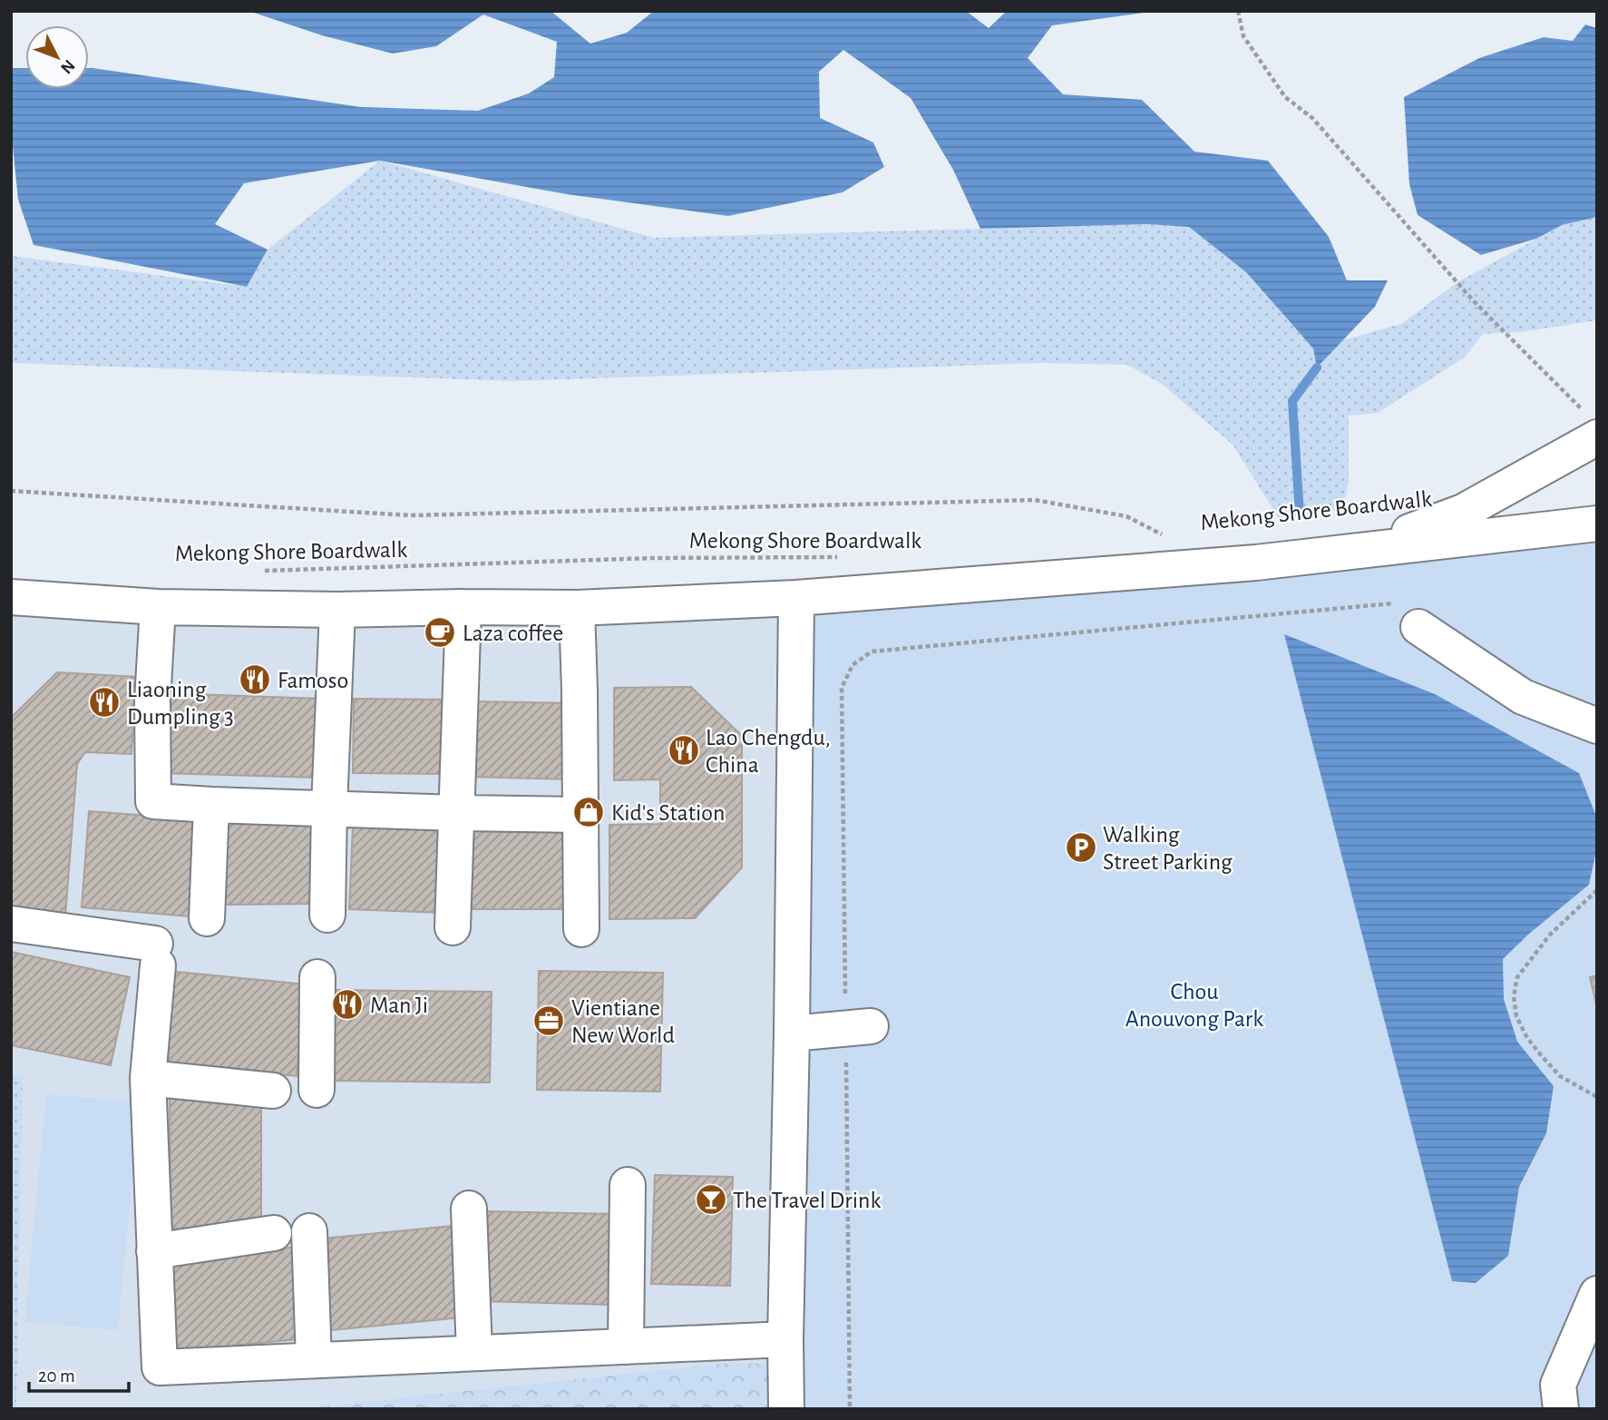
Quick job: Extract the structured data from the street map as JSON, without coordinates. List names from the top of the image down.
{
  "streets": {
    "path": ["Mekong Shore Boardwalk"]
  },
  "parks": ["Chou Anouvong Park"],
  "places": {
    "cafe": ["Laza coffee"],
    "restaurant": [
      "Famoso",
      "Liaoning Dumpling 3",
      "Lao Chengdu, China",
      "Man Ji"
    ],
    "shop": ["Kid's Station"],
    "parking": ["Walking Street Parking"],
    "office": ["Vientiane New World"],
    "bar": ["The Travel Drink"]
  },
  "scale_bar": "20 m",
  "north": "bottom right"
}
